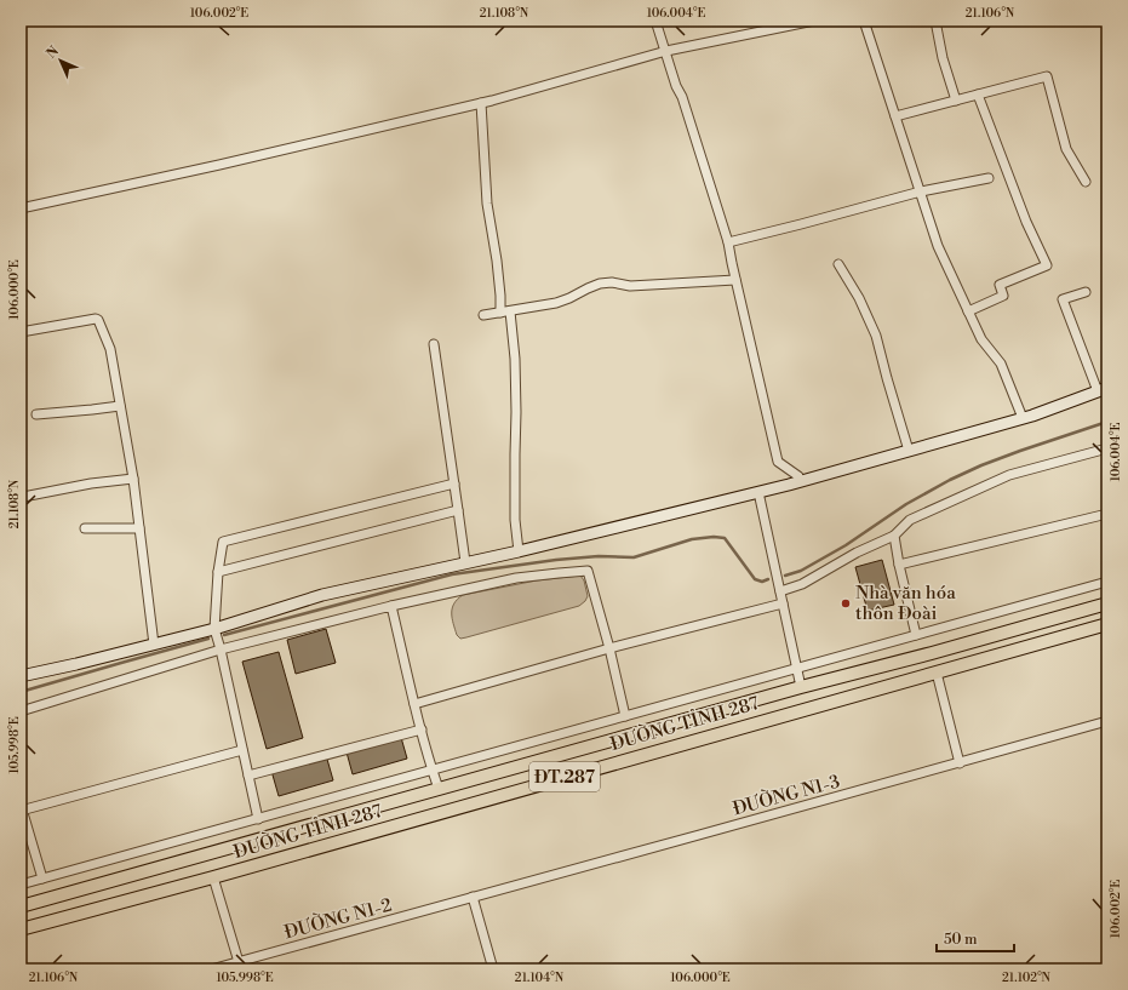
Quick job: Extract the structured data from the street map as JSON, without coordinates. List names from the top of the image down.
{
  "streets": {
    "main road": ["ĐƯỜNG TỈNH 287", "ĐT.287"],
    "street": ["ĐƯỜNG N1-3", "ĐƯỜNG N1-2"]
  },
  "crossings": [
    ["ĐƯỜNG N1-3", "ĐƯỜNG N1-2"]
  ],
  "places": ["Nhà văn hóa thôn Đoài"],
  "scale_bar": "50 m",
  "north": "top left",
  "coordinates": [
    "106.002°E",
    "21.108°N",
    "106.004°E",
    "21.106°N",
    "106.000°E",
    "105.998°E",
    "21.104°N",
    "21.102°N"
  ]
}
